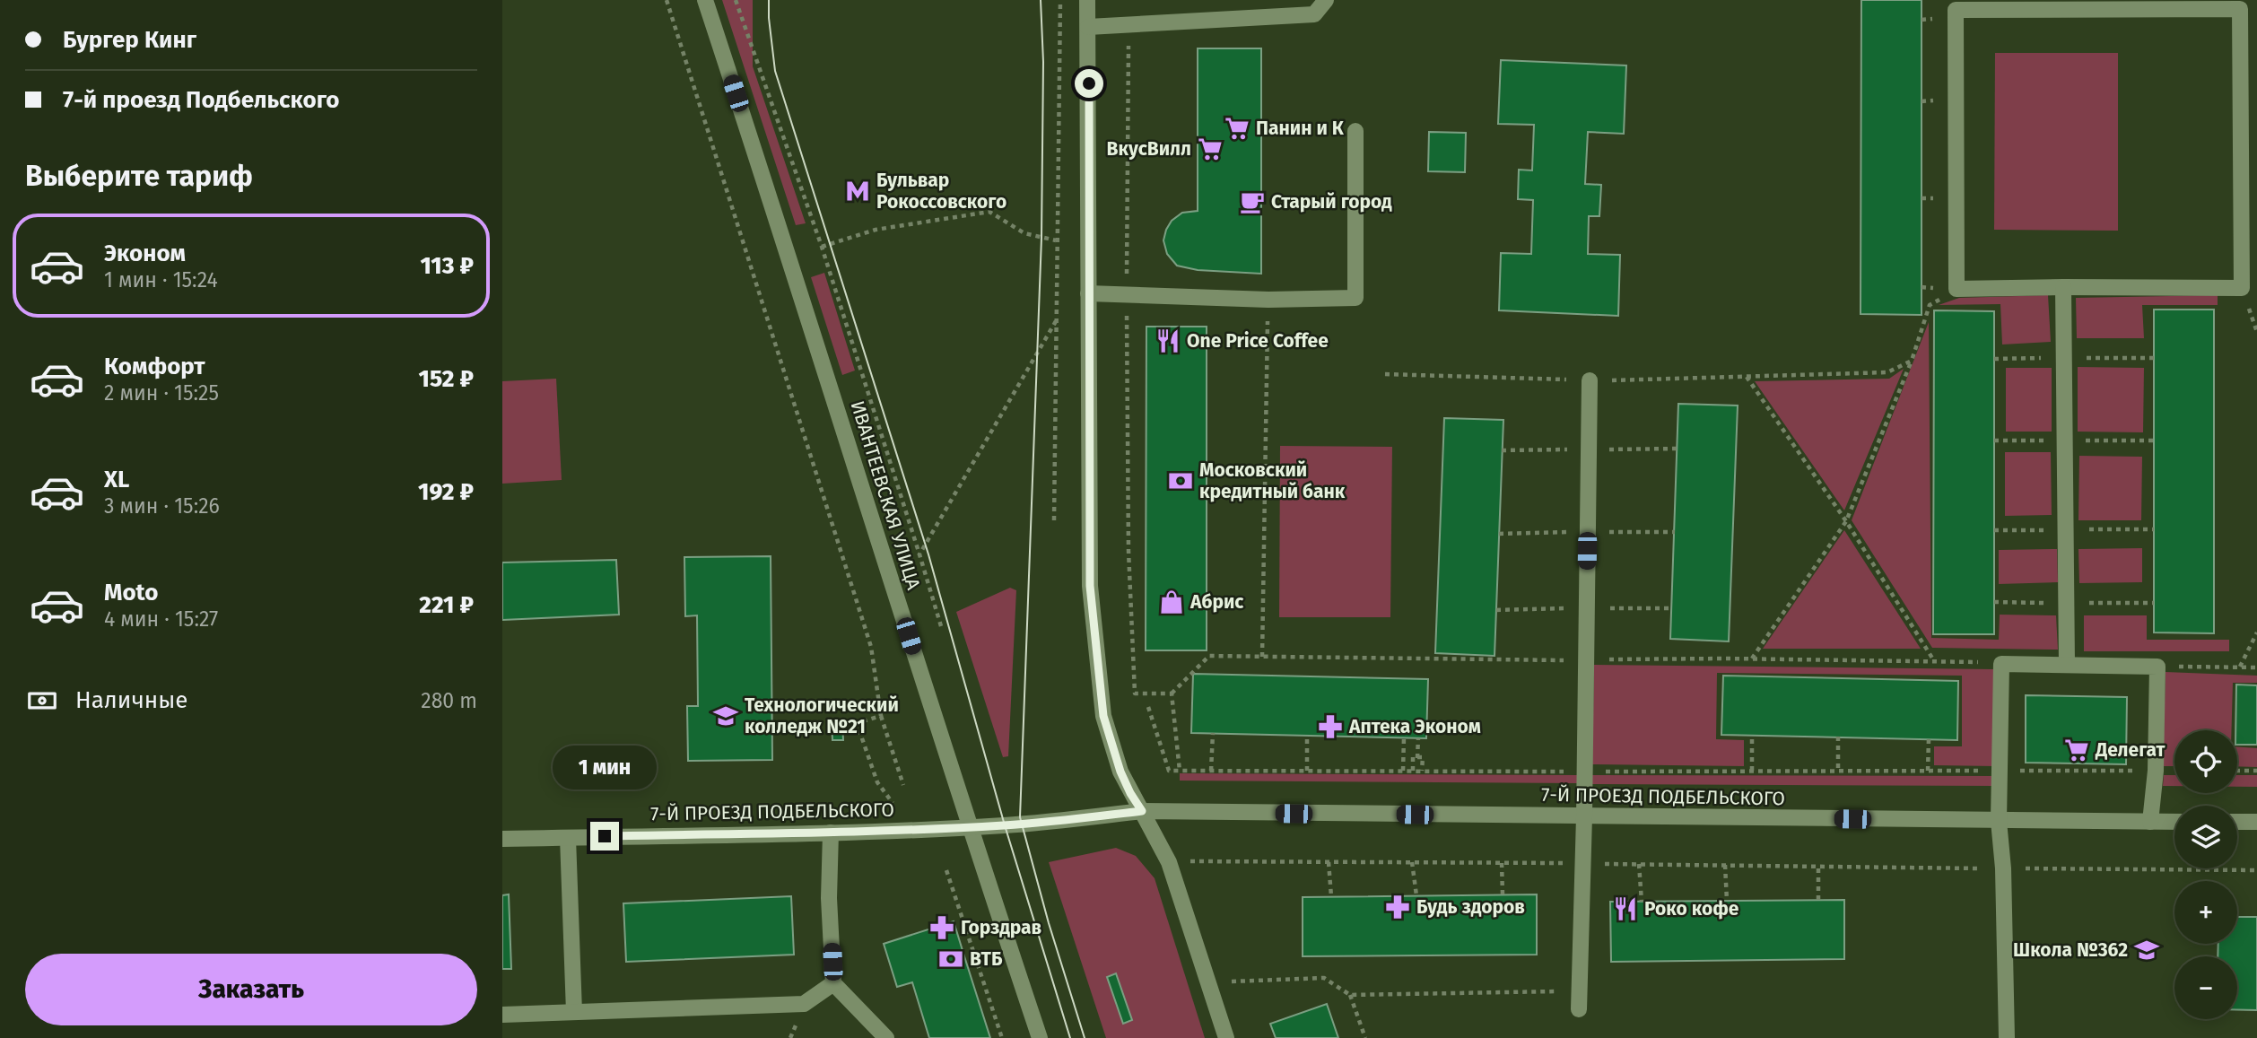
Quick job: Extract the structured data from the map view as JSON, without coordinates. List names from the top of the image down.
{
  "streets": {
    "street": ["ИВАНТЕЕВСКАЯ УЛИЦА", "7-Й ПРОЕЗД ПОДБЕЛЬСКОГО"]
  },
  "crossings": [
    ["ИВАНТЕЕВСКАЯ УЛИЦА", "7-Й ПРОЕЗД ПОДБЕЛЬСКОГО"]
  ],
  "places": {
    "supermarket": ["Панин и К", "ВкусВилл", "Делегат"],
    "metro station": ["Бульвар Рокоссовского"],
    "cafe": ["Старый город"],
    "restaurant": ["One Price Coffee", "Роко кофе"],
    "bank": ["Московский кредитный банк", "ВТБ"],
    "shop": ["Абрис"],
    "school or university": ["Технологический колледж №21", "Школа №362"],
    "pharmacy": ["Аптека Эконом", "Будь здоров", "Горздрав"]
  },
  "page": {
    "banner": ["Бургер Кинг", "7-й проезд Подбельского"],
    "heading": "Выберите тариф",
    "list": [
      {
        "name": "Эконом",
        "note": "1 мин · 15:24",
        "value": "113 ₽"
      },
      {
        "name": "Комфорт",
        "note": "2 мин · 15:25",
        "value": "152 ₽"
      },
      {
        "name": "XL",
        "note": "3 мин · 15:26",
        "value": "192 ₽"
      },
      {
        "name": "Moto",
        "note": "4 мин · 15:27",
        "value": "221 ₽"
      }
    ],
    "pay": ["Наличные", "280 m"],
    "map_buttons": ["+", "−"],
    "bubble": "1 мин",
    "buttons": "Заказать"
  }
}
